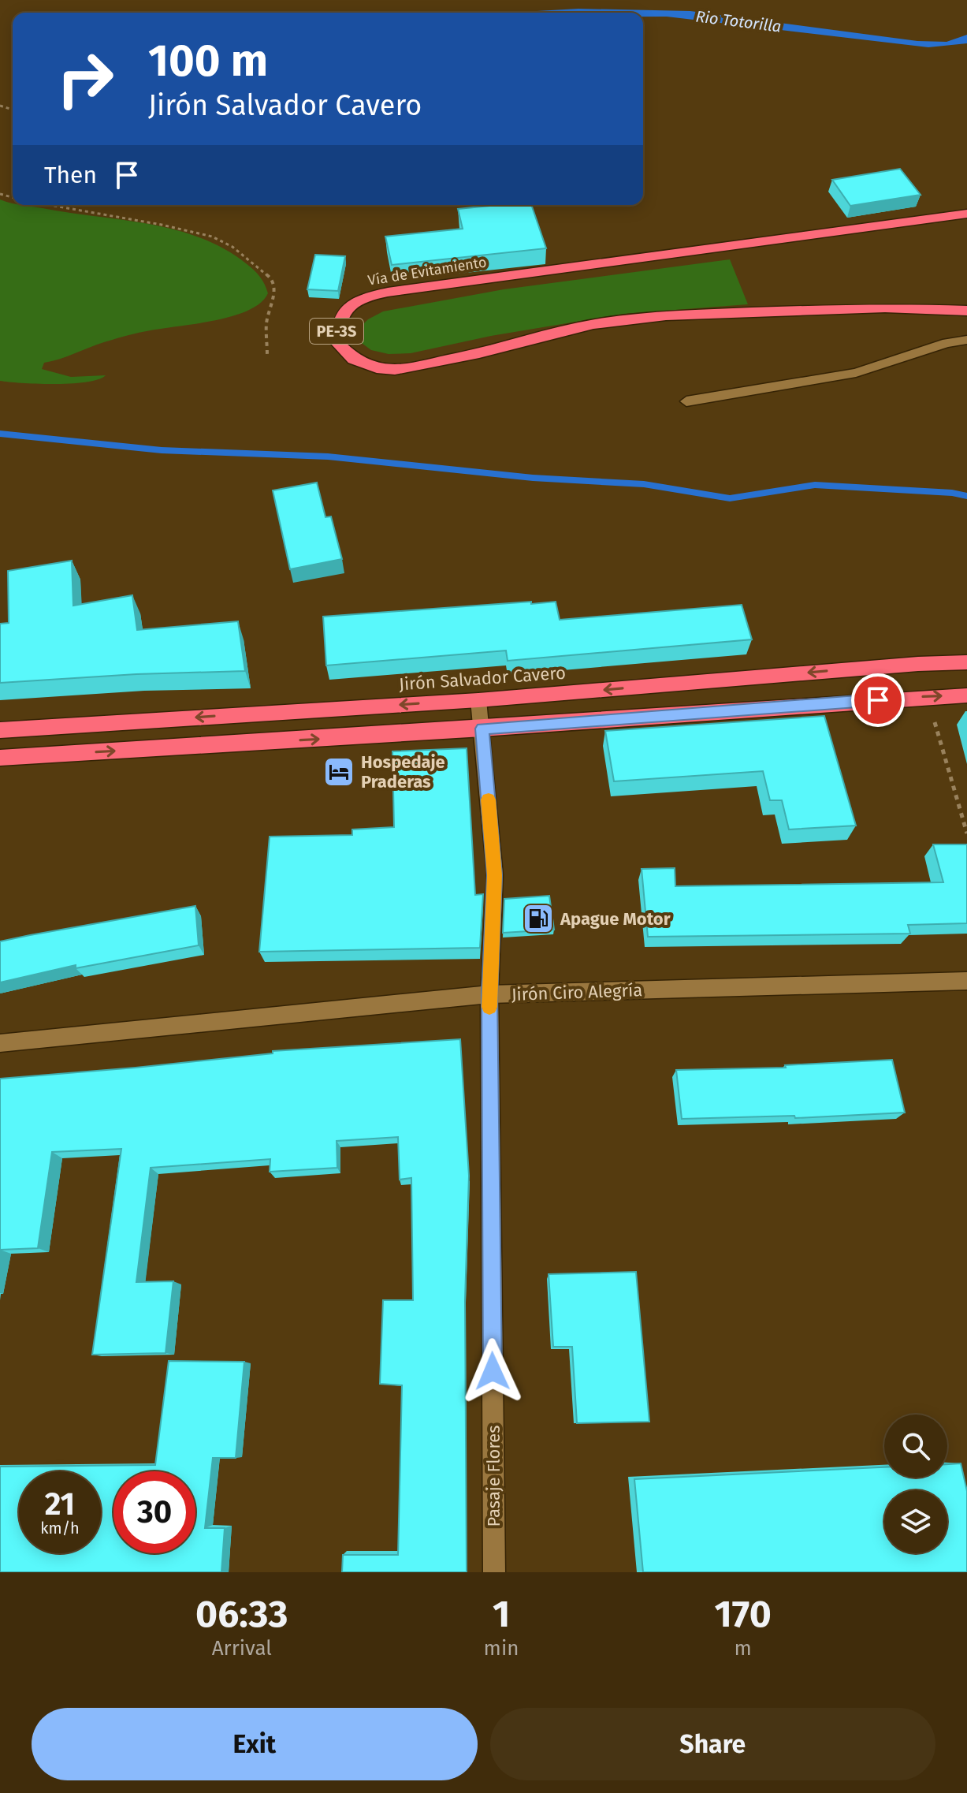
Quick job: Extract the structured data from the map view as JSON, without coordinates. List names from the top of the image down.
{
  "streets": {
    "highway": ["Vía de Evitamiento", "PE-3S", "Jirón Salvador Cavero"],
    "street": ["Jirón Ciro Alegría", "Pasaje Flores"]
  },
  "crossings": [
    ["Jirón Salvador Cavero", "Pasaje Flores"],
    ["Jirón Ciro Alegría", "Pasaje Flores"]
  ],
  "water": ["Rio Totorilla"],
  "places": {
    "hotel": ["Hospedaje Praderas"],
    "fuel station": ["Apague Motor"]
  },
  "page": {
    "turn": ["100 m", "Jirón Salvador Cavero"],
    "then": "Then",
    "speed": "21 km/h",
    "limit": "30",
    "eta": [
      "06:33",
      "Arrival",
      "1",
      "min",
      "170",
      "m"
    ],
    "buttons": ["Exit", "Share"]
  }
}
